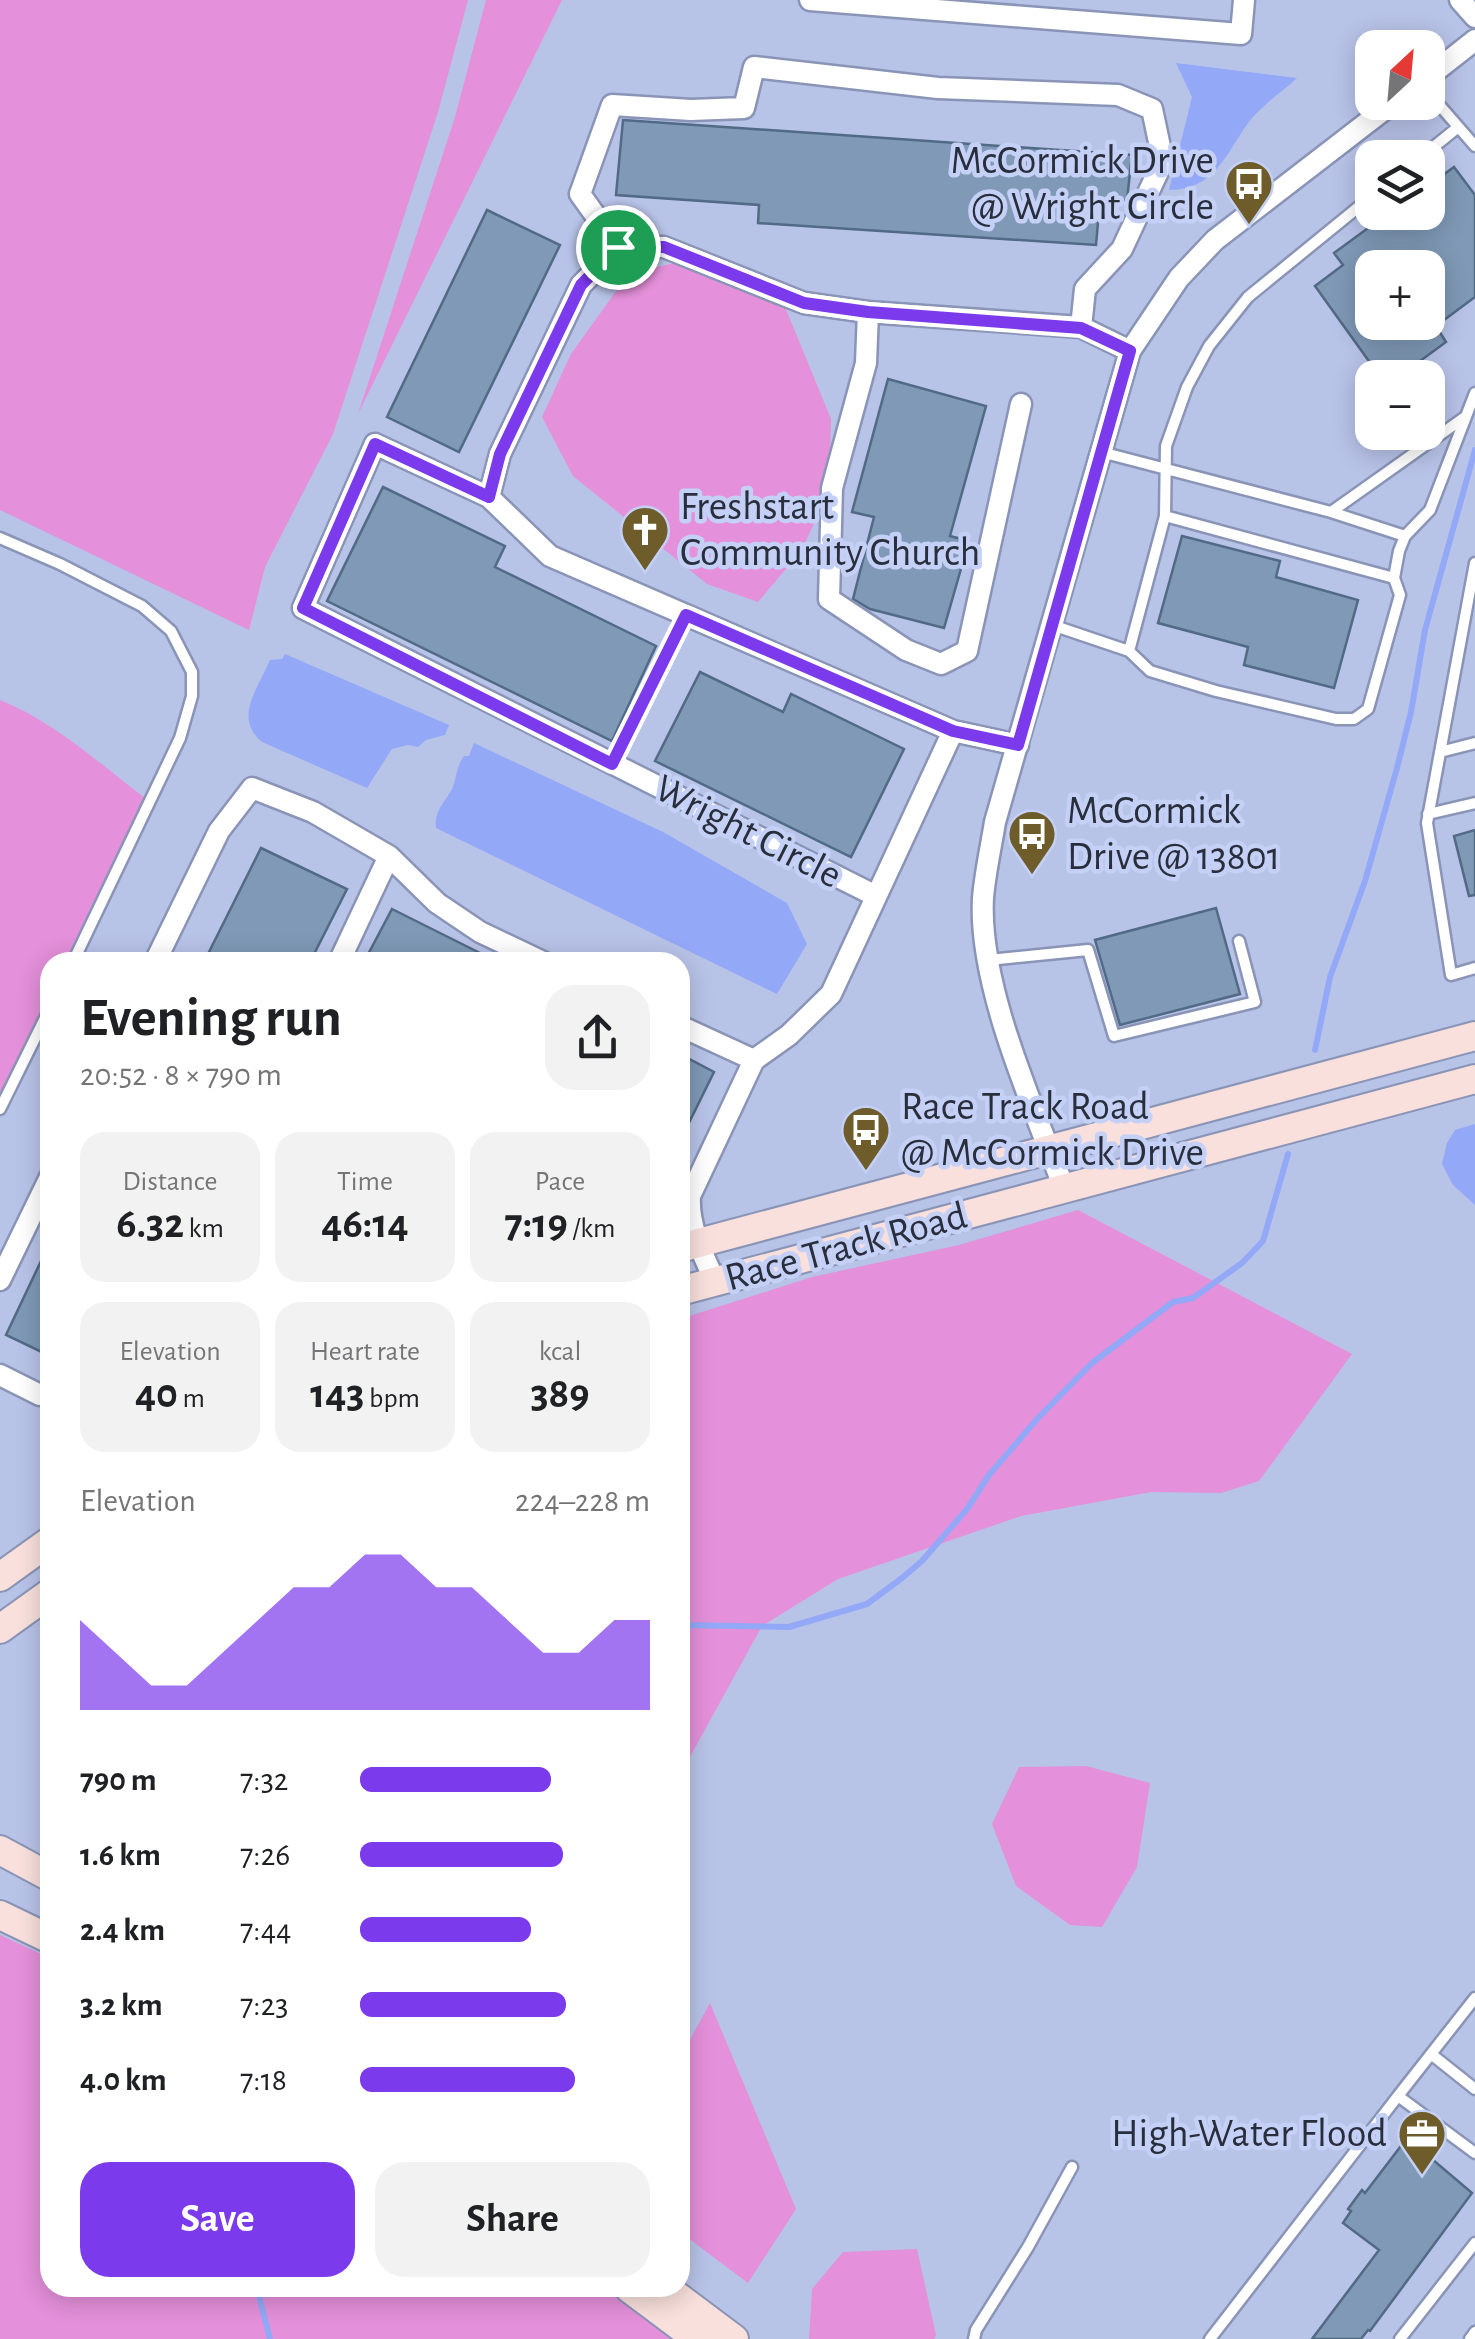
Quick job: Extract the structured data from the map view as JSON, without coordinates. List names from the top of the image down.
{
  "streets": {
    "main road": ["Race Track Road"],
    "street": ["Wright Circle"]
  },
  "places": {
    "bus stop": ["McCormick Drive @ Wright Circle", "McCormick Drive @ 13801", "Race Track Road @ McCormick Drive"],
    "church": ["Freshstart Community Church"],
    "office": ["High-Water Flood"]
  },
  "north": "top right",
  "page": {
    "map_buttons": ["+", "−"],
    "heading": ["Evening run", "20:52 · 8 × 790 m"],
    "stats": [
      ["Distance", "6.32 km"],
      ["Time", "46:14"],
      ["Pace", "7:19 /km"],
      ["Elevation", "40 m"],
      ["Heart rate", "143 bpm"],
      ["kcal", "389"]
    ],
    "chart": ["Elevation", "224–228 m"],
    "list": [
      {
        "name": "790 m",
        "note": "7:32"
      },
      {
        "name": "1.6 km",
        "note": "7:26"
      },
      {
        "name": "2.4 km",
        "note": "7:44"
      },
      {
        "name": "3.2 km",
        "note": "7:23"
      },
      {
        "name": "4.0 km",
        "note": "7:18"
      }
    ],
    "buttons": ["Save", "Share"]
  }
}
